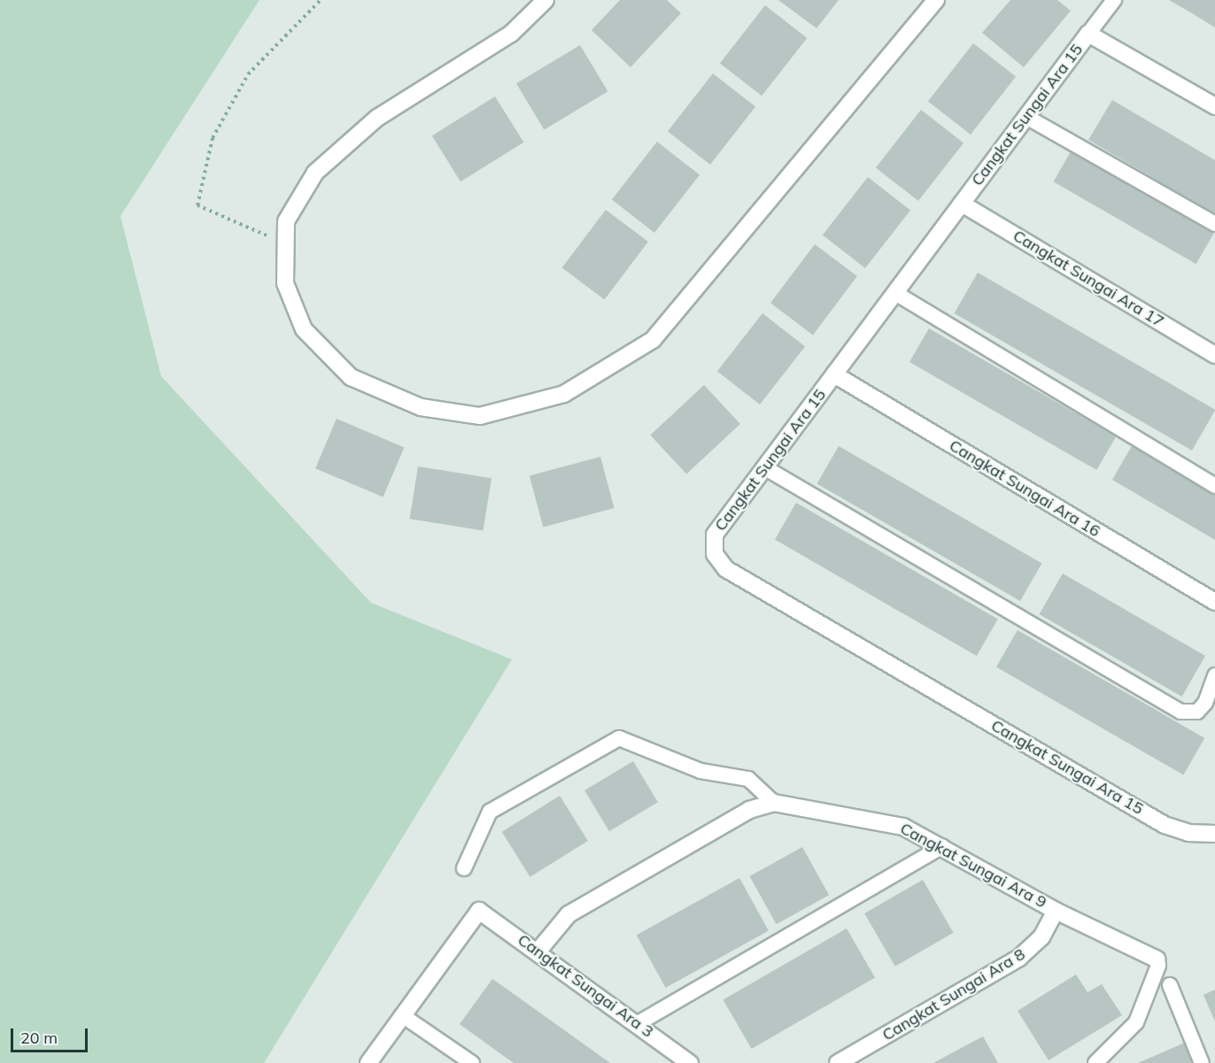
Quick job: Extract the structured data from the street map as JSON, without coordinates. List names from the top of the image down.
{
  "streets": {
    "street": [
      "Cangkat Sungai Ara 15",
      "Cangkat Sungai Ara 17",
      "Cangkat Sungai Ara 16",
      "Cangkat Sungai Ara 9",
      "Cangkat Sungai Ara 3",
      "Cangkat Sungai Ara 8"
    ]
  },
  "crossings": [
    ["Cangkat Sungai Ara 15", "Cangkat Sungai Ara 17"],
    ["Cangkat Sungai Ara 15", "Cangkat Sungai Ara 16"],
    ["Cangkat Sungai Ara 9", "Cangkat Sungai Ara 3"],
    ["Cangkat Sungai Ara 9", "Cangkat Sungai Ara 8"]
  ],
  "scale_bar": "20 m"
}
